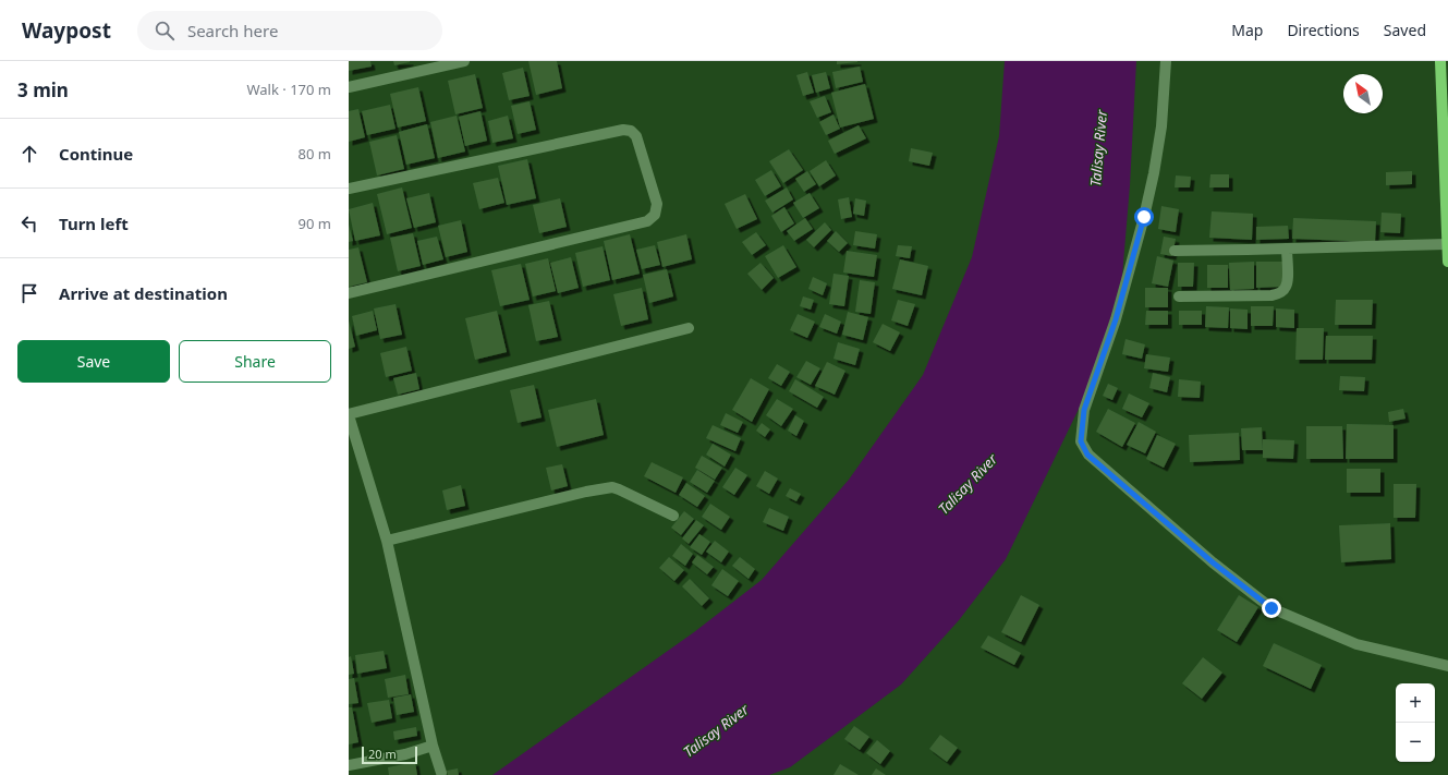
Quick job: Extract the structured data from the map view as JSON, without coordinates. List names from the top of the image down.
{
  "water": ["Talisay River"],
  "scale_bar": "20 m",
  "north": "top left",
  "page": {
    "header": "Waypost",
    "search": "Search here",
    "nav": ["Map", "Directions", "Saved"],
    "heading": ["3 min", "Walk · 170 m"],
    "list": [
      ["Continue", "80 m"],
      ["Turn left", "90 m"],
      "Arrive at destination"
    ],
    "buttons": ["Save", "Share"],
    "map_buttons": ["+", "−"],
    "scale": "20 m"
  }
}
